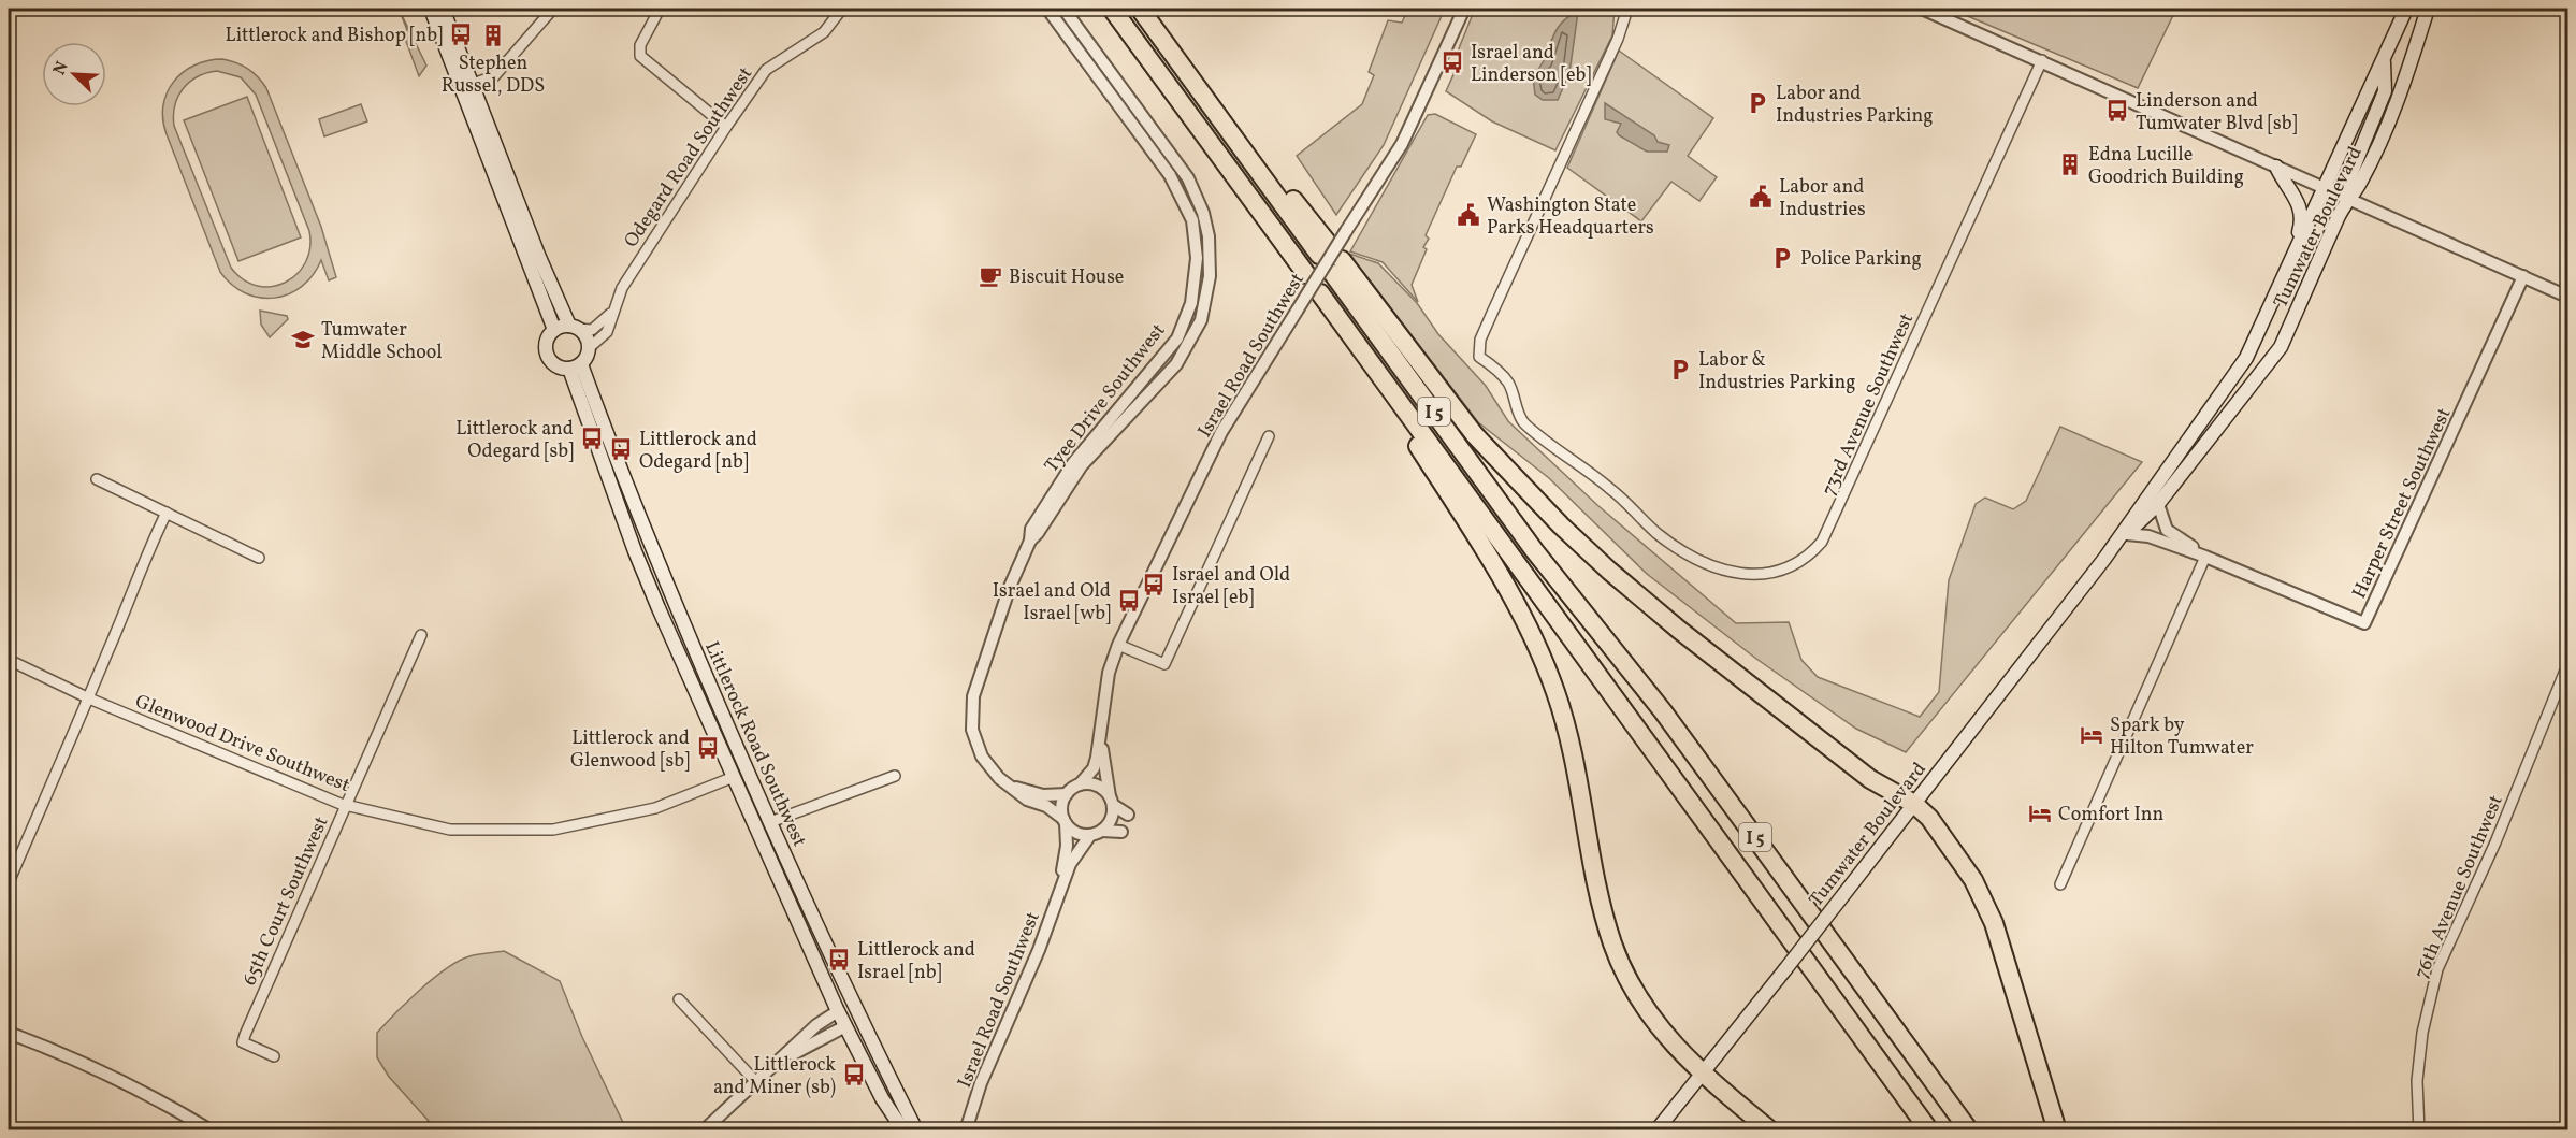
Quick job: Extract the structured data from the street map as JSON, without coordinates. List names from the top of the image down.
{
  "streets": {
    "highway": ["I 5"],
    "main road": ["Tumwater Boulevard", "Littlerock Road Southwest"],
    "street": [
      "Odegard Road Southwest",
      "Israel Road Southwest",
      "Tyee Drive Southwest",
      "73rd Avenue Southwest",
      "Harper Street Southwest",
      "Glenwood Drive Southwest",
      "76th Avenue Southwest",
      "65th Court Southwest"
    ]
  },
  "crossings": [
    ["Odegard Road Southwest", "Littlerock Road Southwest"],
    ["Tumwater Boulevard", "I 5"],
    ["Tumwater Boulevard", "Harper Street Southwest"],
    ["Israel Road Southwest", "Tyee Drive Southwest"],
    ["Glenwood Drive Southwest", "Littlerock Road Southwest"],
    ["Glenwood Drive Southwest", "65th Court Southwest"]
  ],
  "places": {
    "bus stop": [
      "Littlerock and Bishop [nb]",
      "Israel and Linderson [eb]",
      "Linderson and Tumwater Blvd [sb]",
      "Littlerock and Odegard [sb]",
      "Littlerock and Odegard [nb]",
      "Israel and Old Israel [eb]",
      "Israel and Old Israel [wb]",
      "Littlerock and Glenwood [sb]",
      "Littlerock and Israel [nb]",
      "Littlerock and Miner (sb)"
    ],
    "building": ["Stephen Russel, DDS", "Edna Lucille Goodrich Building"],
    "parking": ["Labor and Industries Parking", "Police Parking", "Labor & Industries Parking"],
    "public building": ["Labor and Industries", "Washington State Parks Headquarters"],
    "cafe": ["Biscuit House"],
    "school or university": ["Tumwater Middle School"],
    "hotel": ["Spark by Hilton Tumwater", "Comfort Inn"]
  },
  "north": "top left"
}
